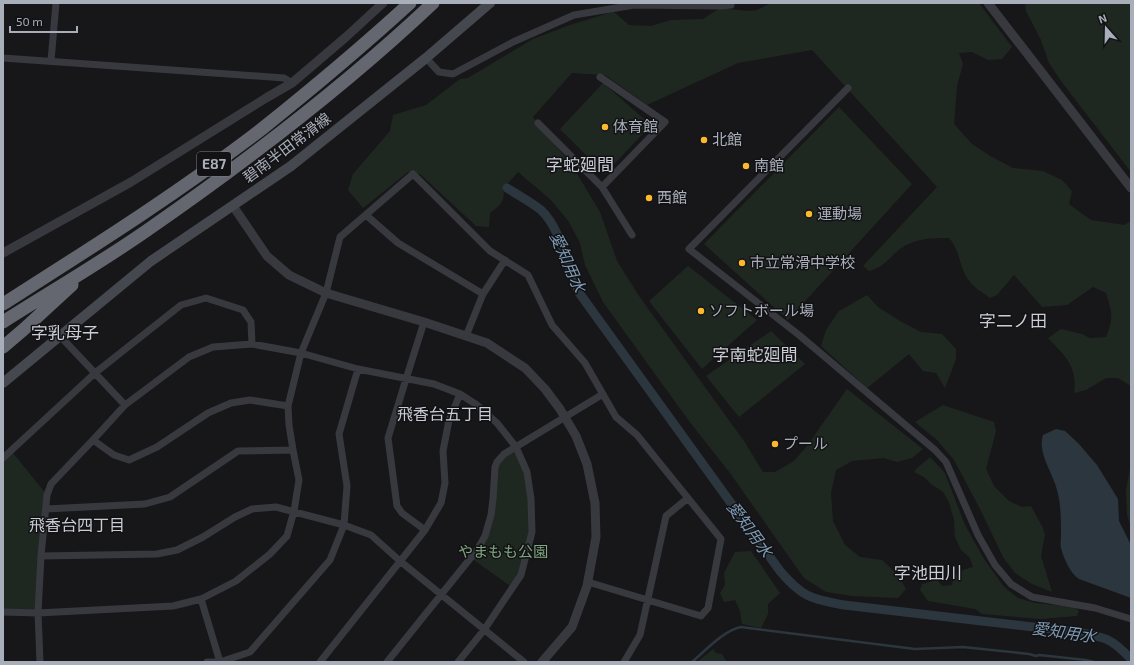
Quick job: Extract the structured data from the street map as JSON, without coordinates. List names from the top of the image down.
{
  "streets": {
    "highway": ["E87"],
    "main road": ["碧南半田常滑線"]
  },
  "districts": [
    "字蛇廻間",
    "字二ノ田",
    "字乳母子",
    "字南蛇廻間",
    "飛香台五丁目",
    "飛香台四丁目",
    "字池田川"
  ],
  "water": ["愛知用水"],
  "parks": ["やまもも公園"],
  "places": [
    "体育館",
    "北館",
    "南館",
    "西館",
    "運動場",
    "市立常滑中学校",
    "ソフトボール場",
    "プール"
  ],
  "scale_bar": "50 m",
  "north": "top"
}
